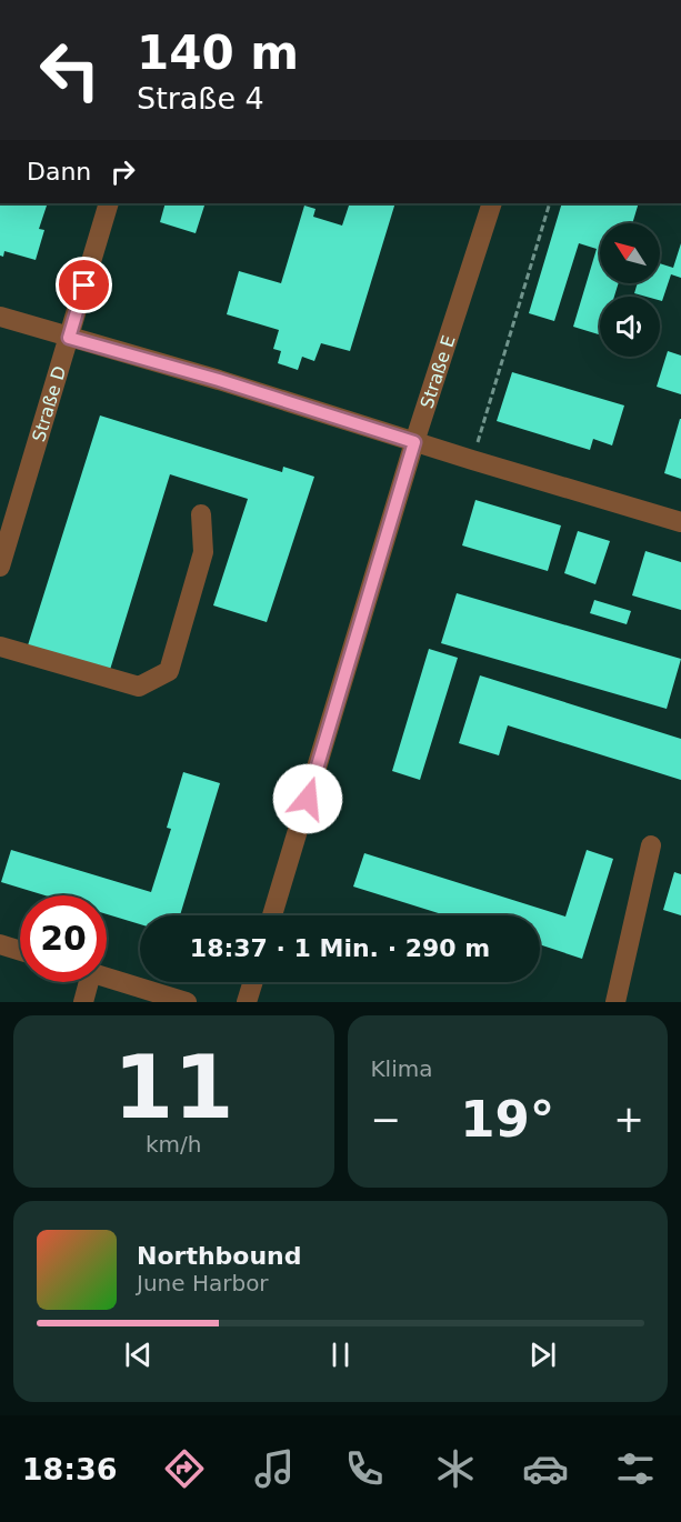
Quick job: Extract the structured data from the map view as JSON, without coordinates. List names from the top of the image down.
{
  "streets": {
    "lane": ["Straße E", "Straße D"]
  },
  "north": "top left",
  "page": {
    "turn": ["140 m", "Straße 4"],
    "then": "Dann",
    "limit": "20",
    "trip": "18:37 · 1 Min. · 290 m",
    "tile": [
      ["11", "km/h"],
      "Klima"
    ],
    "heat": ["−", "19°", "+"],
    "song": ["Northbound", "June Harbor"],
    "tabs": "18:36"
  }
}
